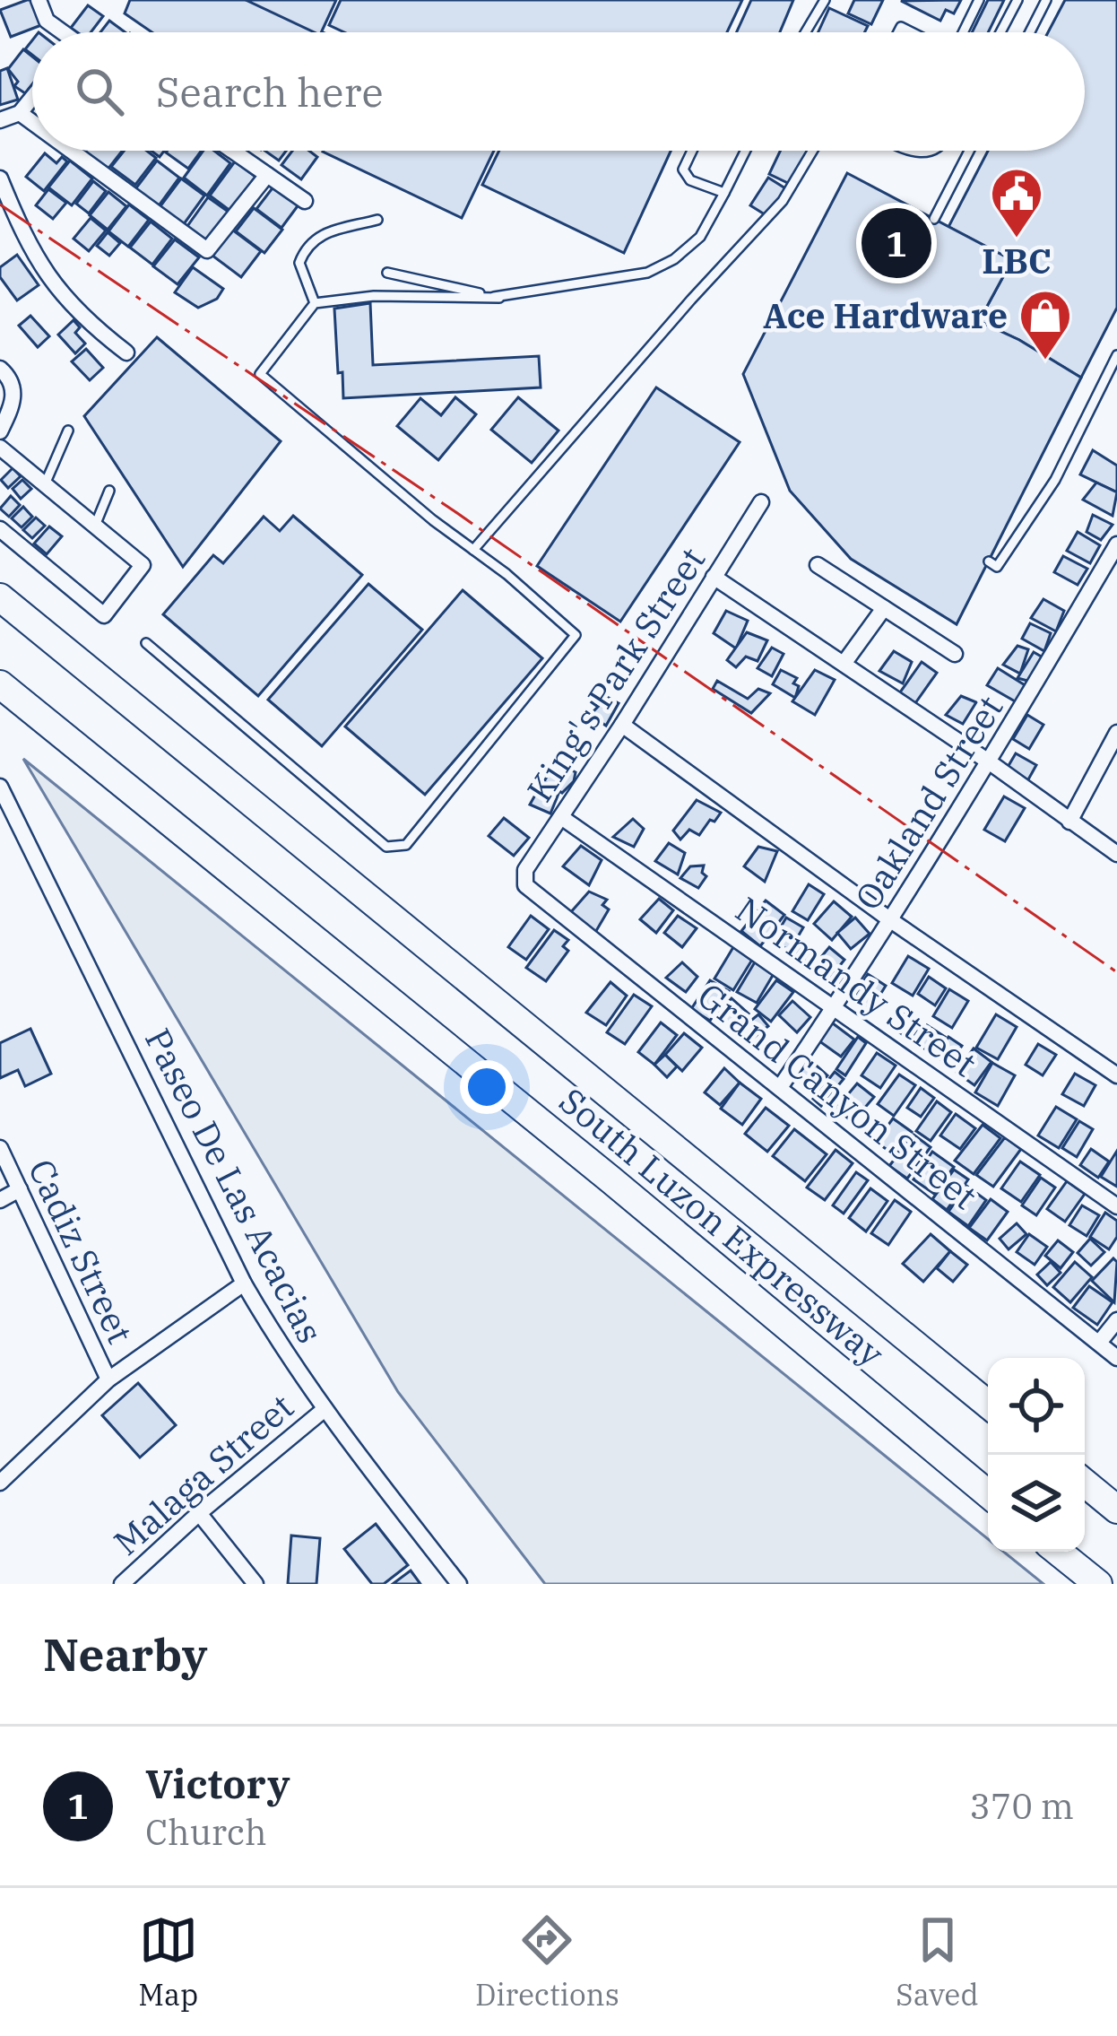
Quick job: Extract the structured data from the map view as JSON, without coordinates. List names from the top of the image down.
{
  "streets": {
    "highway": ["South Luzon Expressway"],
    "street": [
      "King's Park Street",
      "Oakland Street",
      "Normandy Street",
      "Grand Canyon Street",
      "Paseo De Las Acacias",
      "Cadiz Street",
      "Malaga Street"
    ]
  },
  "crossings": [
    ["King's Park Street", "Normandy Street"],
    ["King's Park Street", "Grand Canyon Street"],
    ["Oakland Street", "Normandy Street"],
    ["Oakland Street", "Grand Canyon Street"],
    ["Paseo De Las Acacias", "Malaga Street"]
  ],
  "places": {
    "public building": ["LBC"],
    "shop": ["Ace Hardware"]
  },
  "page": {
    "search": "Search here",
    "pins": "1",
    "heading": "Nearby",
    "list": [
      {
        "mark": "1",
        "name": "Victory",
        "note": "Church",
        "value": "370 m"
      }
    ],
    "nav": ["Map", "Directions", "Saved"]
  }
}
